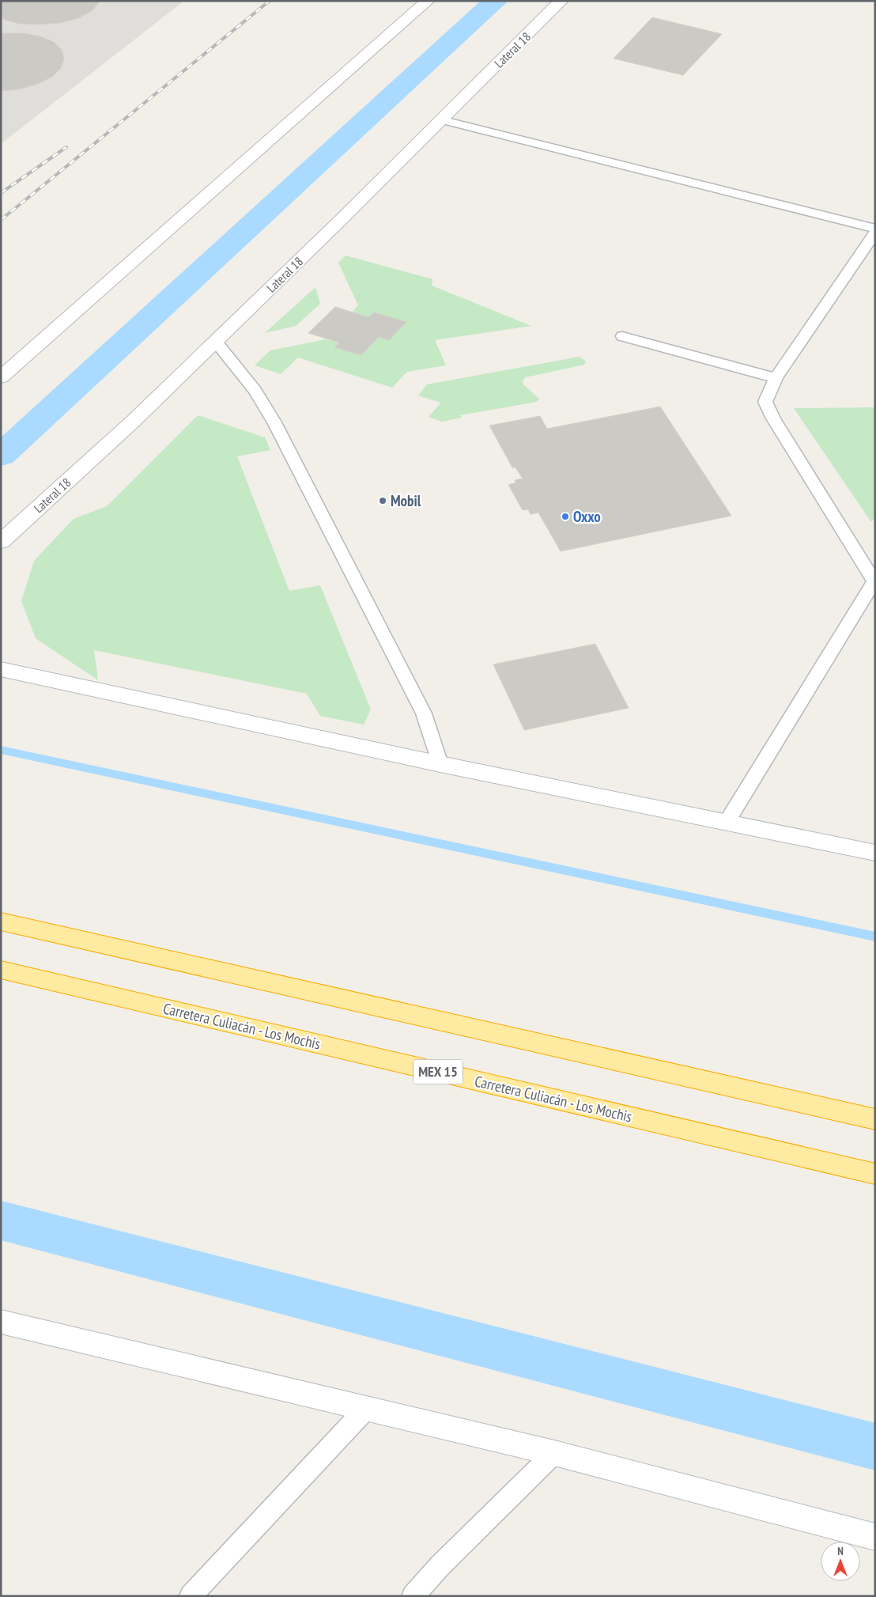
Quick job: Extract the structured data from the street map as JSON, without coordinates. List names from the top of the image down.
{
  "streets": {
    "highway": ["Carretera Culiacán - Los Mochis", "MEX 15"],
    "street": ["Lateral 18"]
  },
  "places": ["Mobil", "Oxxo"],
  "north": "top"
}
